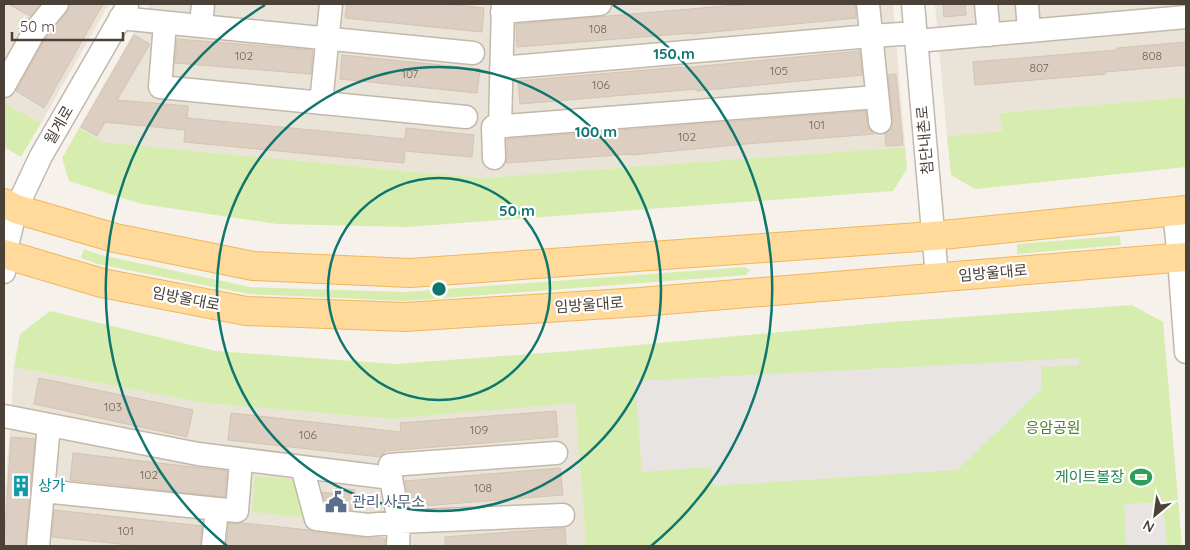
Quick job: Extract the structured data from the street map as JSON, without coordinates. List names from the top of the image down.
{
  "streets": {
    "main road": ["임방울대로"],
    "street": ["월계로", "첨단내촌로"]
  },
  "crossings": [
    ["월계로", "임방울대로"],
    ["첨단내촌로", "임방울대로"]
  ],
  "parks": ["응암공원"],
  "places": {
    "sports": ["게이트볼장"],
    "building": ["상가"],
    "public building": ["관리 사무소"]
  },
  "house_numbers": [
    "108",
    "102",
    "808",
    "807",
    "105",
    "107",
    "106",
    "101",
    "102",
    "103",
    "109",
    "106",
    "102",
    "108",
    "101"
  ],
  "scale_bar": "50 m",
  "north": "bottom left",
  "rings": ["150 m", "100 m", "50 m"]
}
